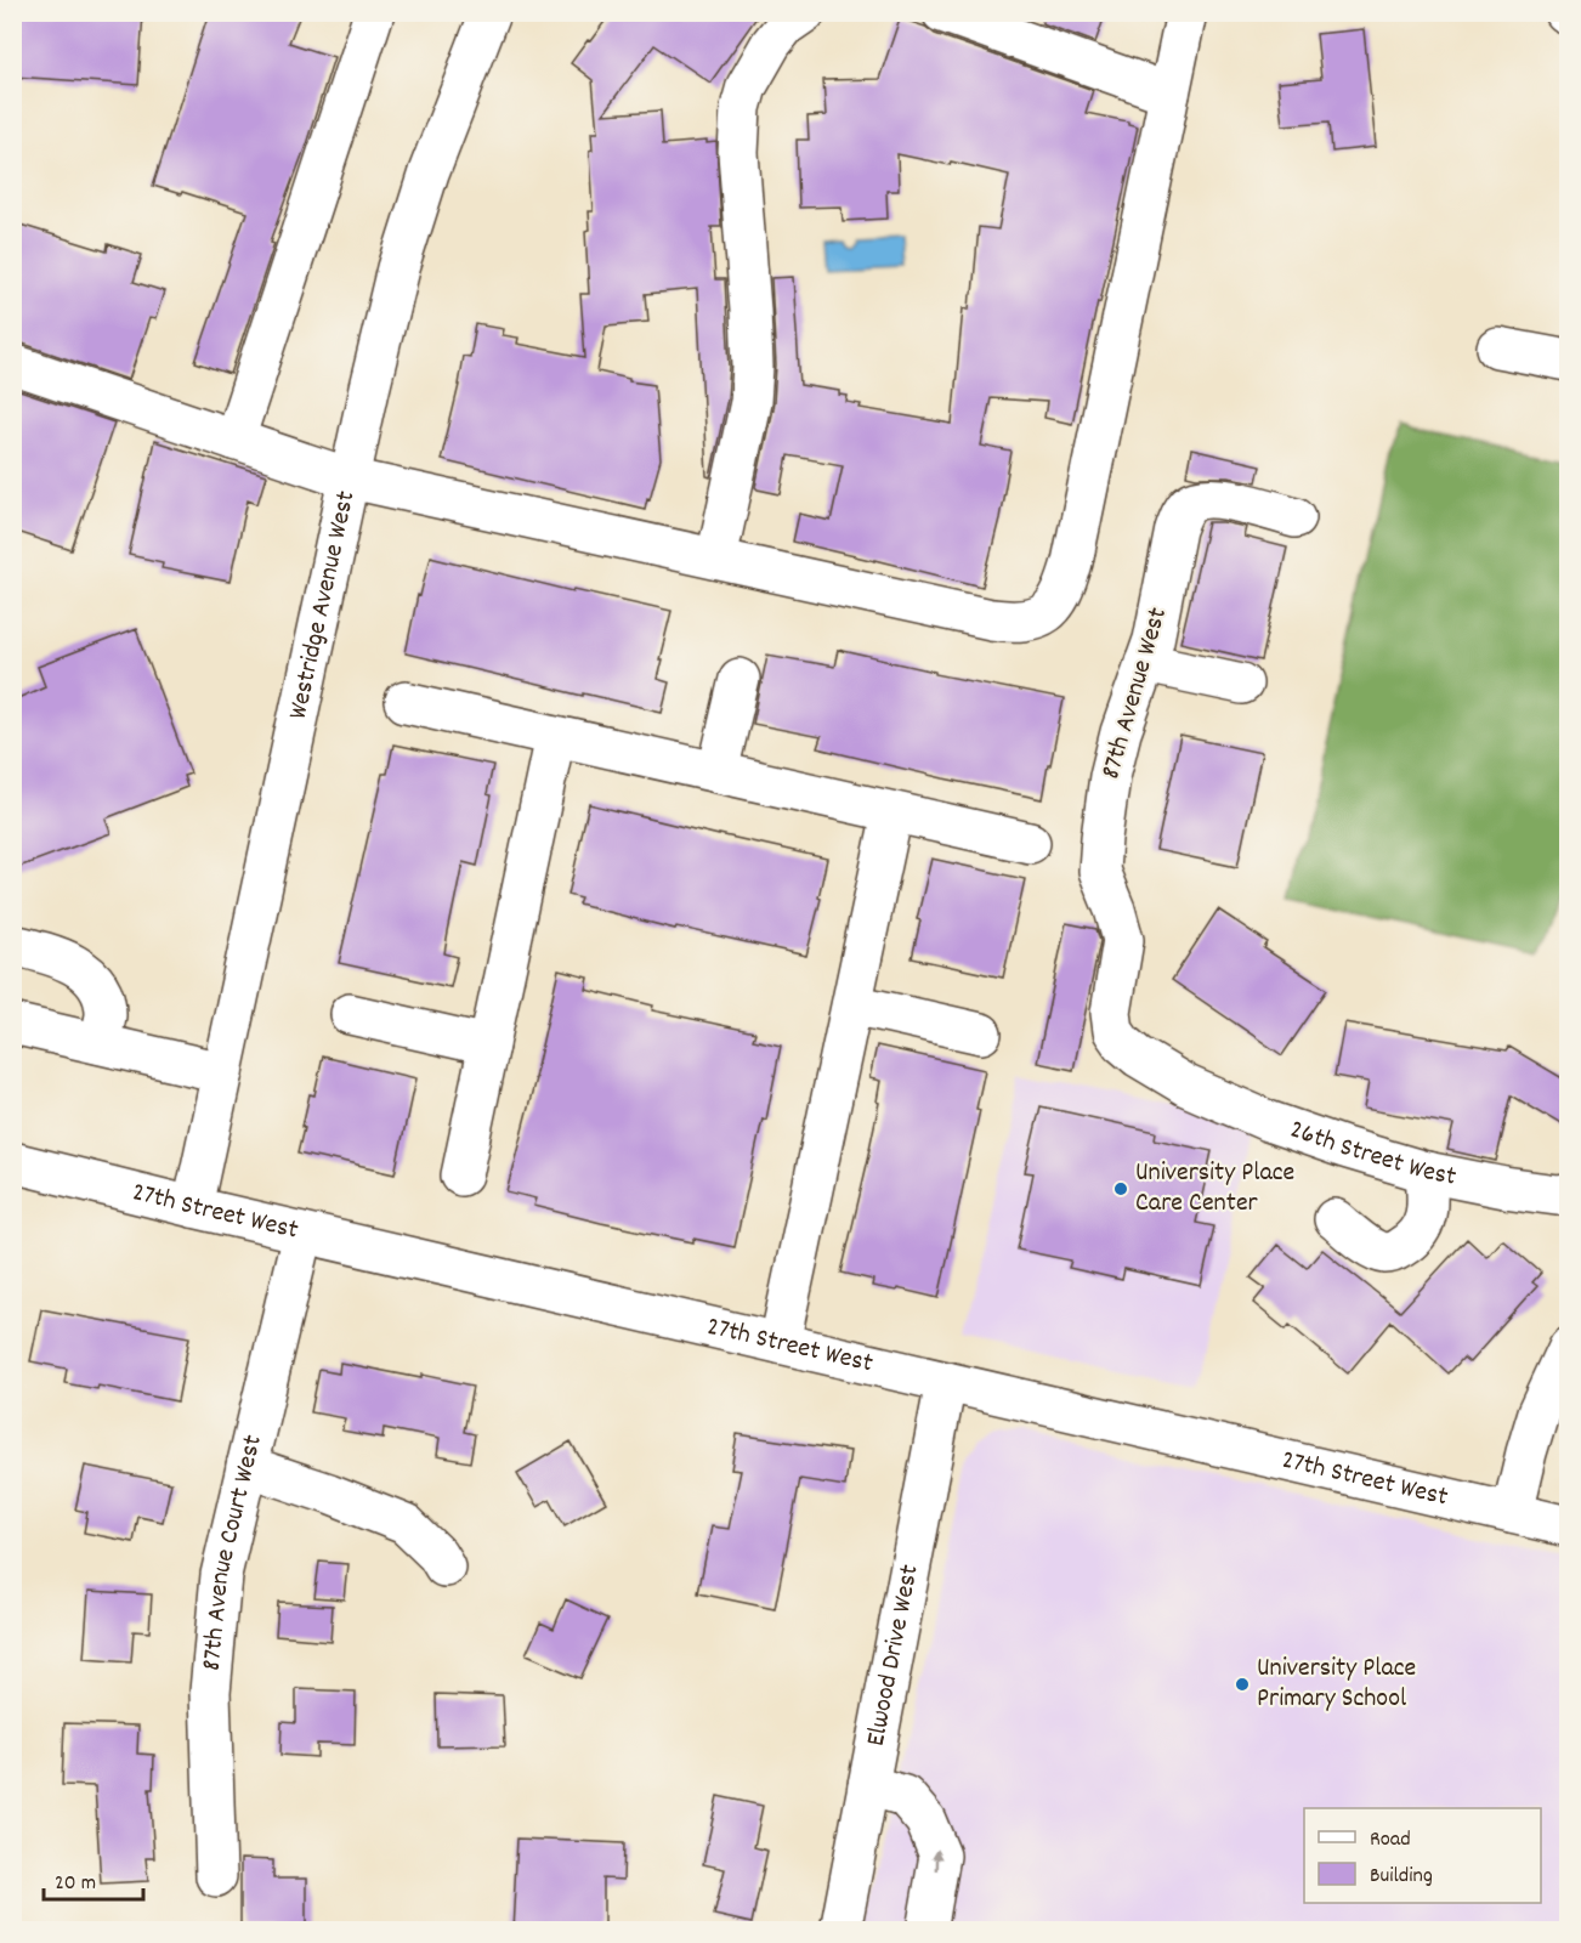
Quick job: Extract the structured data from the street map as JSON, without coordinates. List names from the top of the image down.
{
  "streets": {
    "street": [
      "Westridge Avenue West",
      "87th Avenue West",
      "26th Street West",
      "27th Street West",
      "87th Avenue Court West",
      "Elwood Drive West"
    ]
  },
  "crossings": [
    ["Westridge Avenue West", "27th Street West"],
    ["87th Avenue West", "26th Street West"],
    ["27th Street West", "87th Avenue Court West"],
    ["27th Street West", "Elwood Drive West"]
  ],
  "places": ["University Place Care Center", "University Place Primary School"],
  "legend": ["Road", "Building"],
  "scale_bar": "20 m"
}
